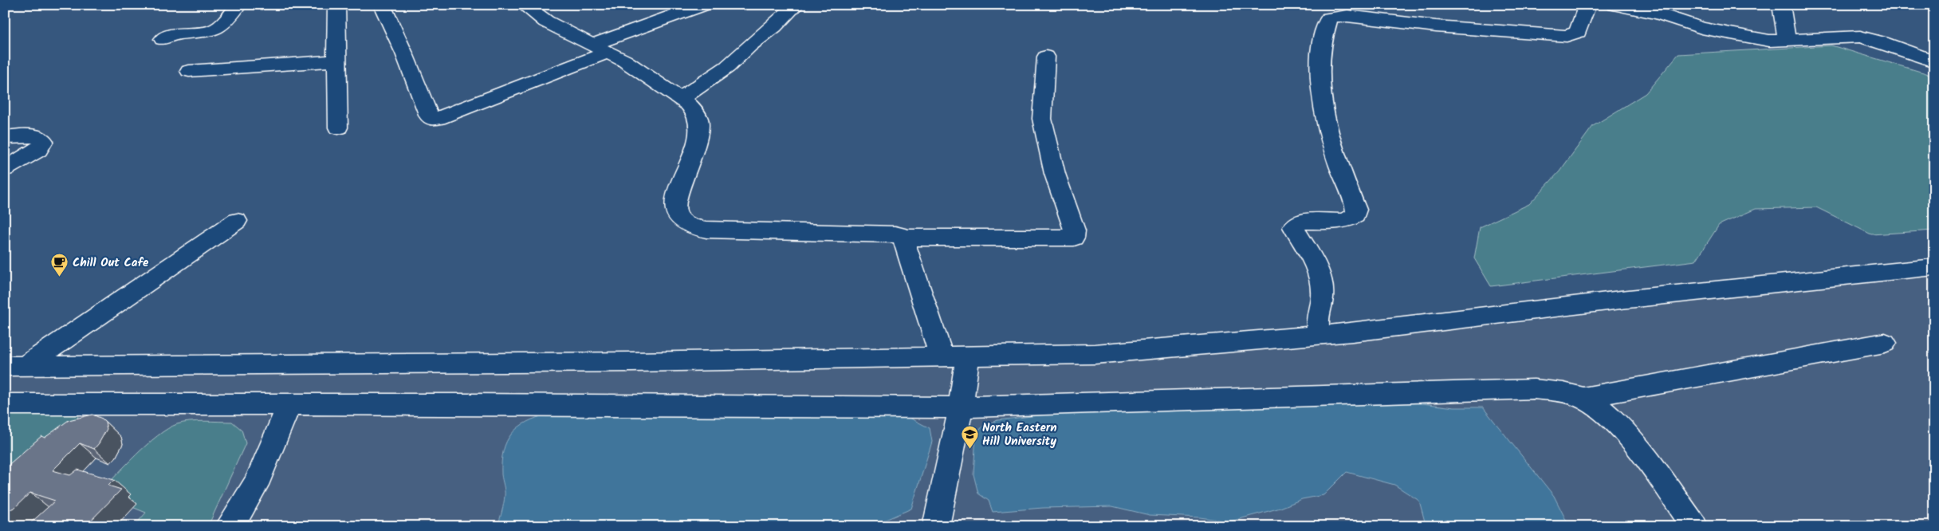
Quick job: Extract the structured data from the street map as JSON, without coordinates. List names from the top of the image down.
{
  "places": {
    "cafe": ["Chill Out Cafe"],
    "school or university": ["North Eastern Hill University"]
  }
}
